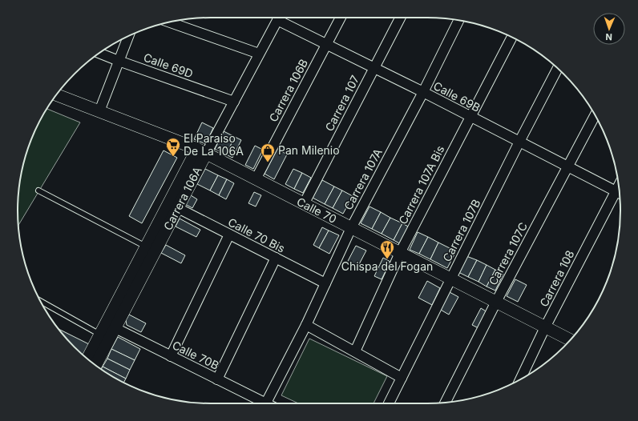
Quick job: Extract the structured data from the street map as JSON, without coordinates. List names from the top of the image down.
{
  "streets": {
    "street": [
      "Calle 69D",
      "Carrera 106B",
      "Calle 69B",
      "Carrera 107",
      "Carrera 107A",
      "Carrera 107A Bis",
      "Carrera 106A",
      "Calle 70",
      "Carrera 107B",
      "Calle 70 Bis",
      "Carrera 107C",
      "Carrera 108",
      "Calle 70B"
    ]
  },
  "crossings": [
    ["Calle 69D", "Carrera 106A"],
    ["Carrera 106B", "Calle 69B"],
    ["Carrera 106B", "Calle 70"],
    ["Calle 69B", "Carrera 107"],
    ["Calle 69B", "Carrera 107A"],
    ["Calle 69B", "Carrera 107A Bis"],
    ["Calle 69B", "Carrera 107B"],
    ["Calle 69B", "Carrera 107C"],
    ["Calle 69B", "Carrera 108"],
    ["Carrera 107", "Calle 70"],
    ["Carrera 107A", "Calle 70"],
    ["Carrera 107A", "Calle 70 Bis"],
    ["Carrera 107A Bis", "Calle 70"],
    ["Carrera 106A", "Calle 70"],
    ["Carrera 106A", "Calle 70 Bis"],
    ["Carrera 106A", "Calle 70B"],
    ["Calle 70", "Carrera 107B"],
    ["Calle 70", "Carrera 107C"],
    ["Calle 70", "Carrera 108"]
  ],
  "places": {
    "supermarket": ["El Paraiso De La 106A"],
    "shop": ["Pan Milenio"],
    "restaurant": ["Chispa del Fogan"]
  },
  "north": "bottom"
}
